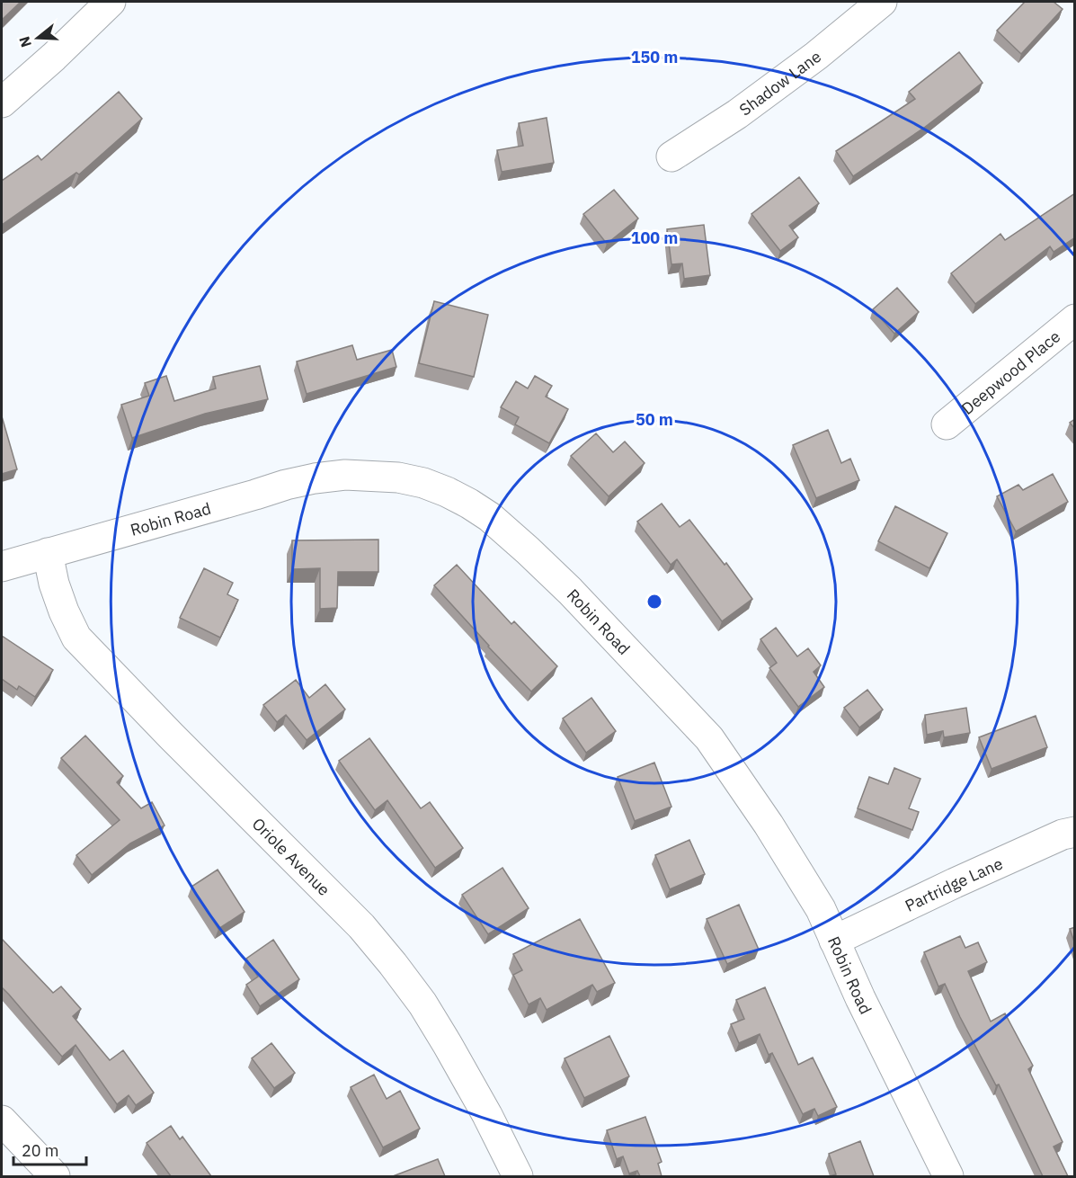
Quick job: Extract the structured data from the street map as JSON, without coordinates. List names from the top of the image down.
{
  "streets": {
    "street": [
      "Shadow Lane",
      "Deepwood Place",
      "Robin Road",
      "Oriole Avenue",
      "Partridge Lane"
    ]
  },
  "crossings": [
    ["Robin Road", "Oriole Avenue"],
    ["Robin Road", "Partridge Lane"]
  ],
  "scale_bar": "20 m",
  "north": "left",
  "rings": ["150 m", "100 m", "50 m"]
}
